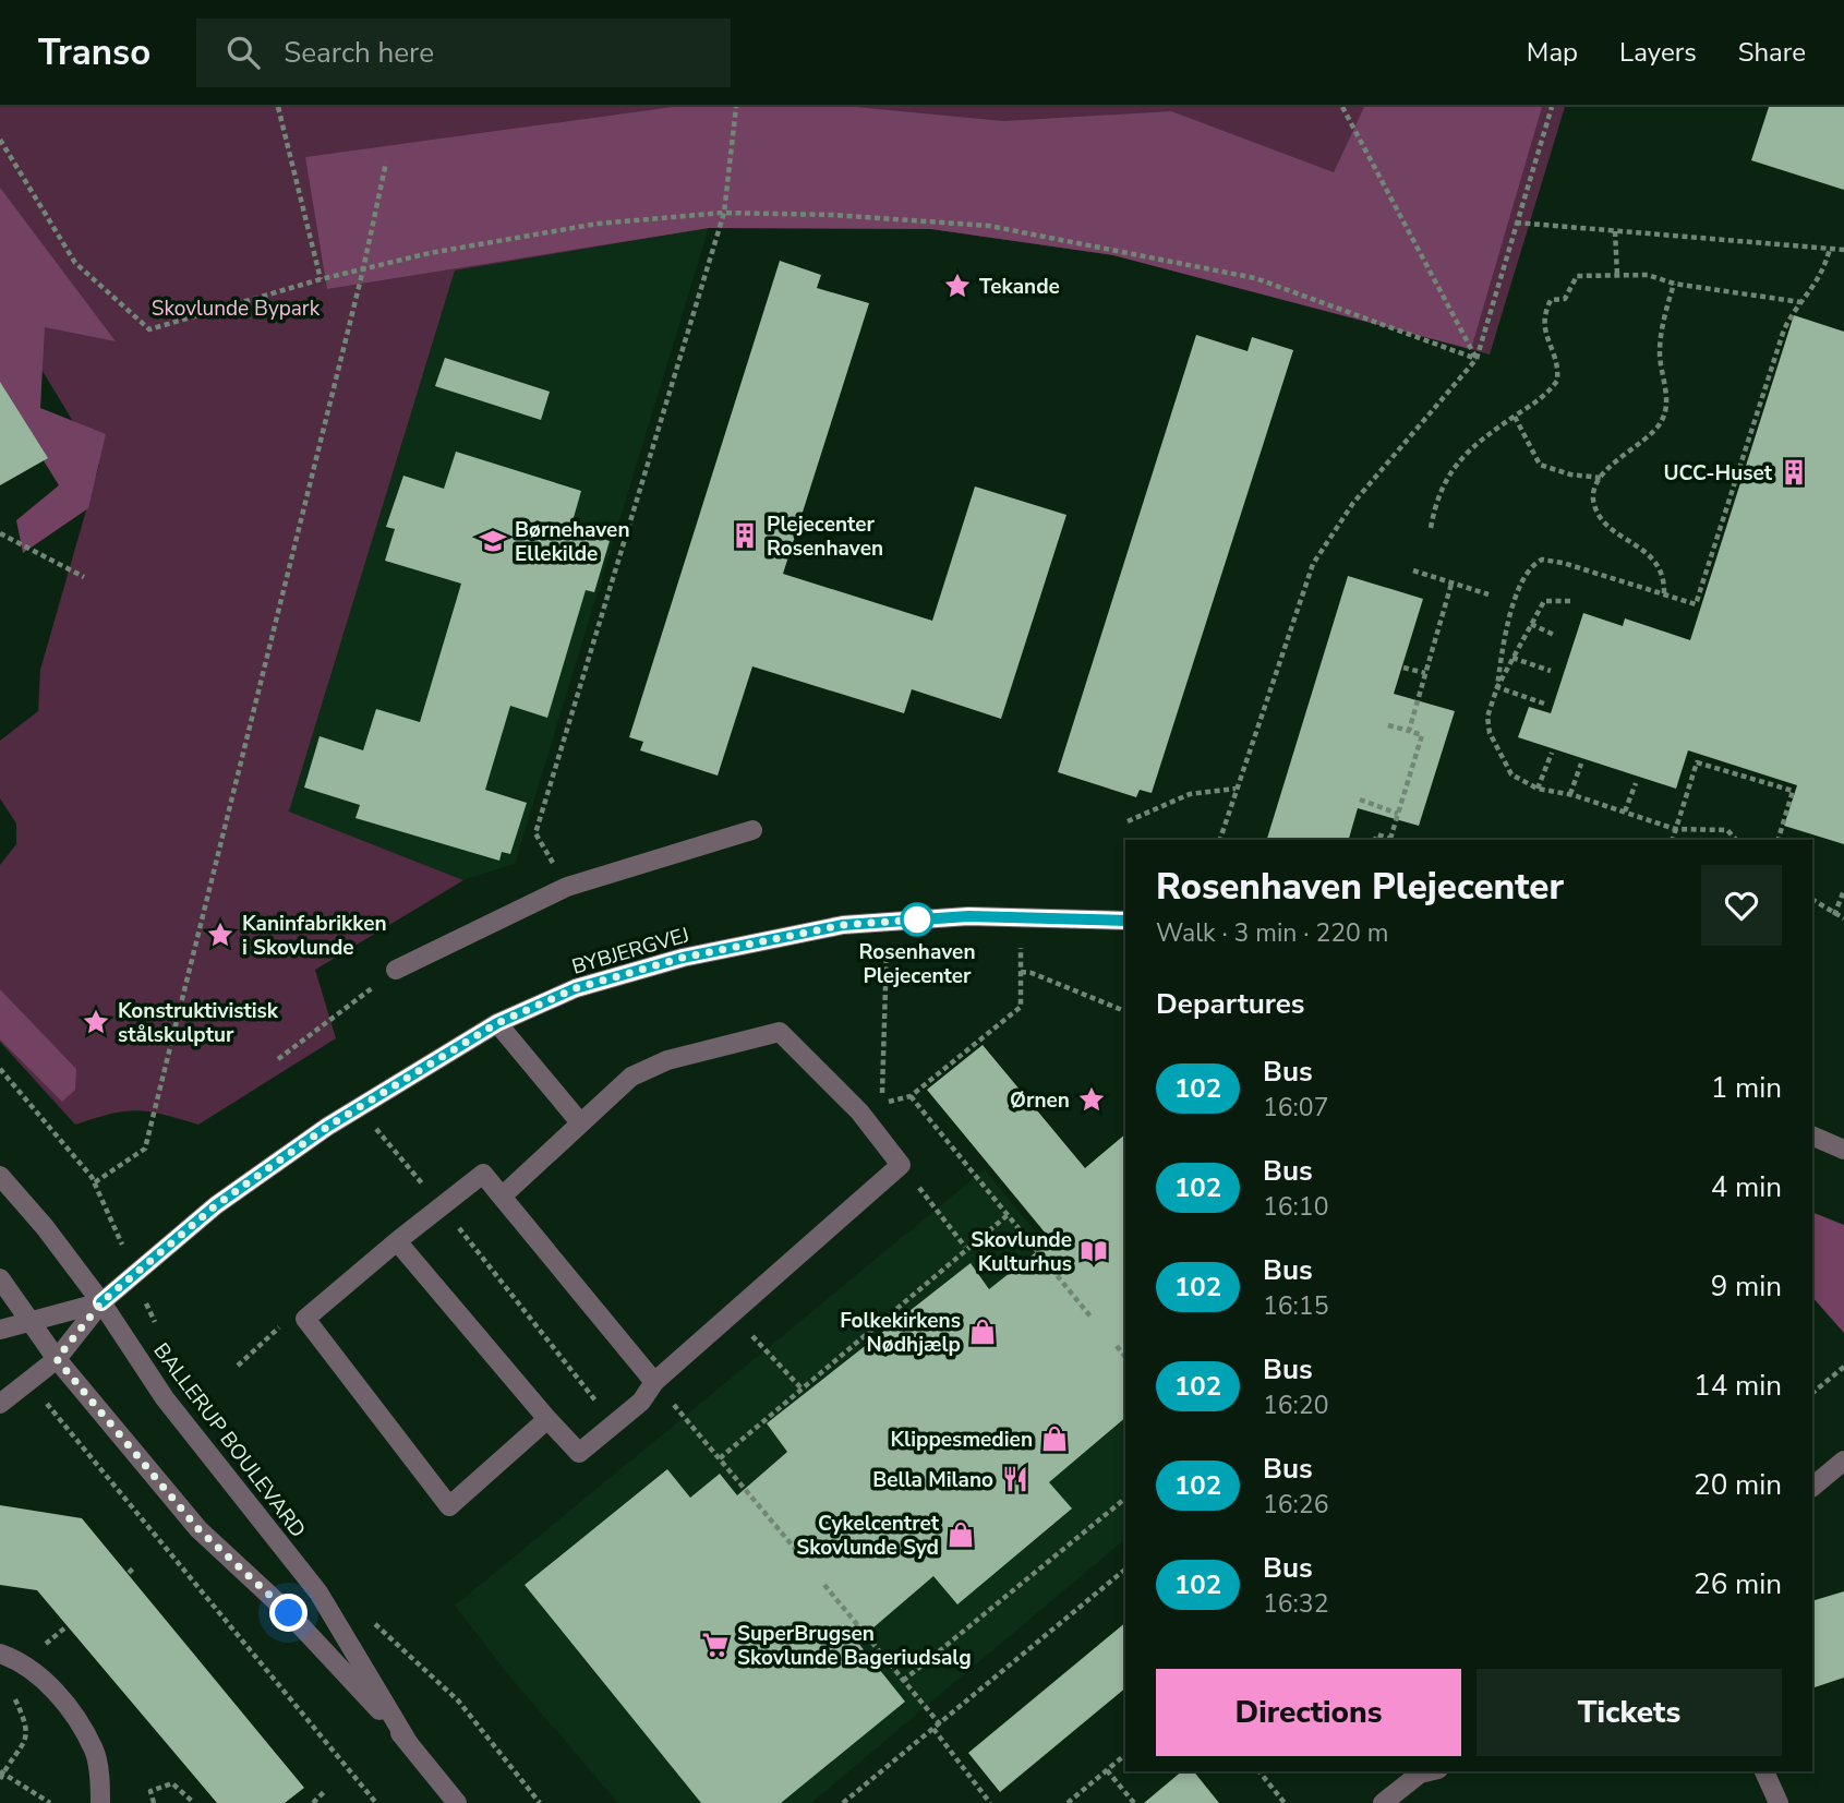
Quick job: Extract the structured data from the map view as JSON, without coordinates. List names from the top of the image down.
{
  "streets": {
    "street": ["BYBJERGVEJ", "BALLERUP BOULEVARD"]
  },
  "crossings": [
    ["BYBJERGVEJ", "BALLERUP BOULEVARD"]
  ],
  "parks": ["Skovlunde Bypark"],
  "places": {
    "place": [
      "Tekande",
      "Kaninfabrikken i Skovlunde",
      "Konstruktivistisk stålskulptur",
      "Ørnen"
    ],
    "building": ["UCC-Huset", "Plejecenter Rosenhaven"],
    "school or university": ["Børnehaven Ellekilde"],
    "other": ["Rosenhaven Plejecenter"],
    "library": ["Skovlunde Kulturhus"],
    "shop": ["Folkekirkens Nødhjælp", "Klippesmedien", "Cykelcentret Skovlunde Syd"],
    "restaurant": ["Bella Milano"],
    "supermarket": ["SuperBrugsen Skovlunde Bageriudsalg"]
  },
  "lines": ["bus line 102"],
  "page": {
    "header": "Transo",
    "search": "Search here",
    "nav": ["Map", "Layers", "Share"],
    "heading": [
      ["Rosenhaven Plejecenter", "Walk · 3 min · 220 m"],
      "Departures"
    ],
    "list": [
      {
        "mark": "102",
        "name": "Bus",
        "note": "16:07",
        "value": "1 min"
      },
      {
        "mark": "102",
        "name": "Bus",
        "note": "16:10",
        "value": "4 min"
      },
      {
        "mark": "102",
        "name": "Bus",
        "note": "16:15",
        "value": "9 min"
      },
      {
        "mark": "102",
        "name": "Bus",
        "note": "16:20",
        "value": "14 min"
      },
      {
        "mark": "102",
        "name": "Bus",
        "note": "16:26",
        "value": "20 min"
      },
      {
        "mark": "102",
        "name": "Bus",
        "note": "16:32",
        "value": "26 min"
      }
    ],
    "buttons": ["Directions", "Tickets"]
  }
}
